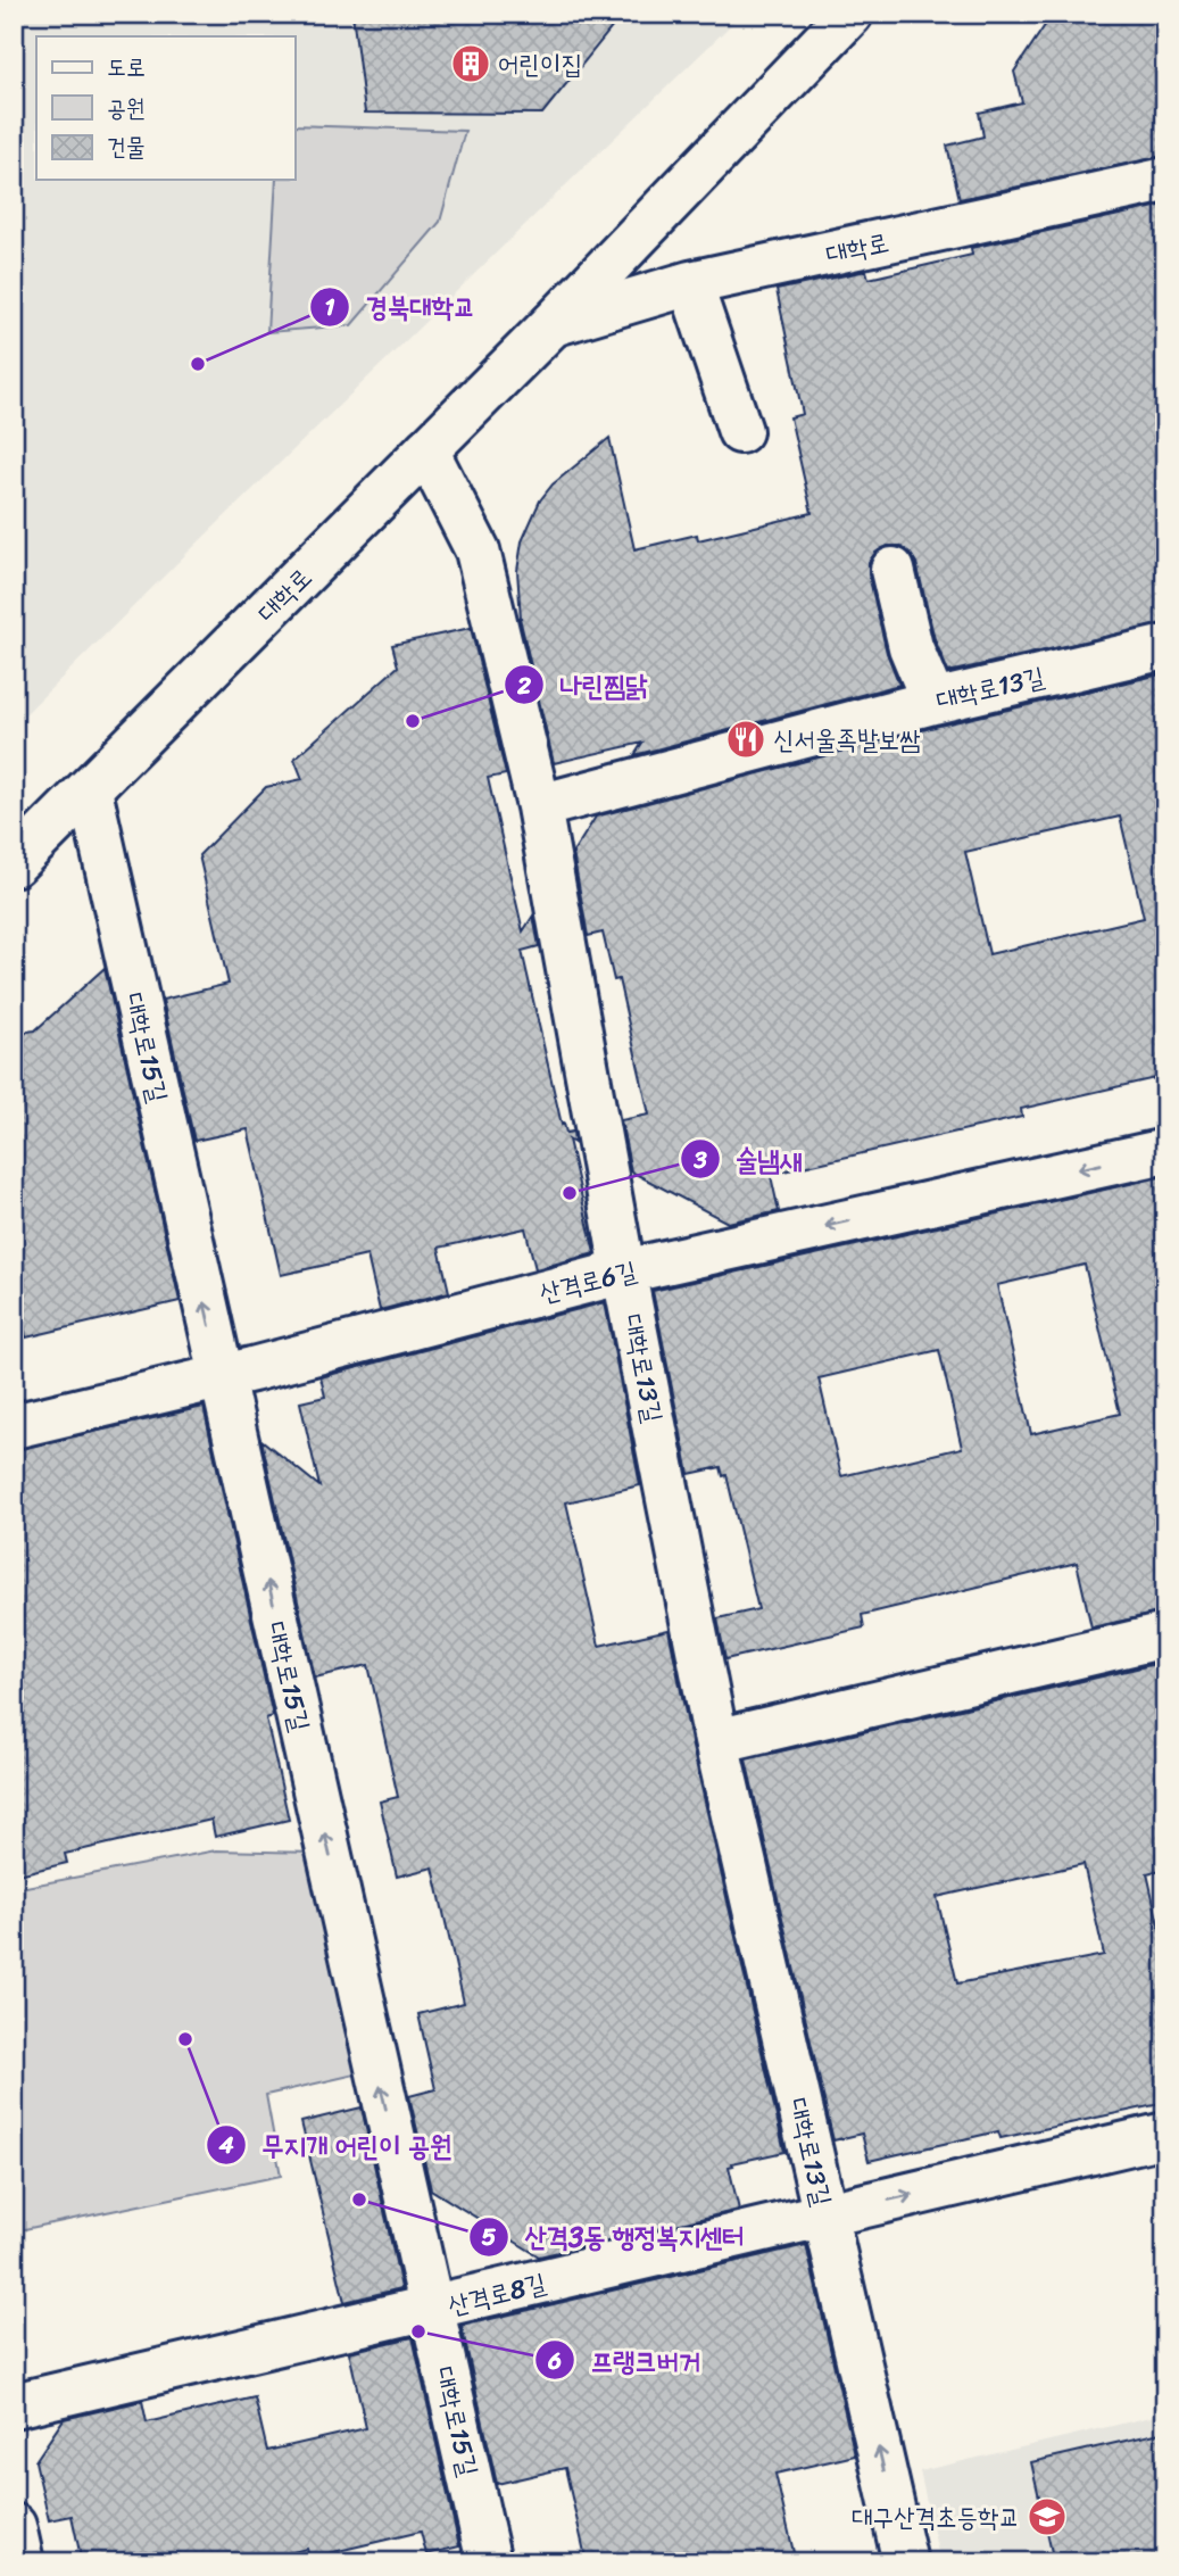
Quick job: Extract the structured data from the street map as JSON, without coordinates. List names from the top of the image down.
{
  "streets": {
    "street": [
      "대학로",
      "대학로13길",
      "대학로15길",
      "산격로6길",
      "산격로8길"
    ]
  },
  "crossings": [
    ["대학로", "대학로13길"],
    ["대학로", "대학로15길"],
    ["대학로13길", "산격로6길"],
    ["대학로13길", "산격로8길"],
    ["대학로15길", "산격로6길"],
    ["대학로15길", "산격로8길"]
  ],
  "one_way": ["대학로15길", "산격로6길"],
  "places": {
    "building": ["어린이집"],
    "other": [
      "경북대학교",
      "나린찜닭",
      "술냄새",
      "무지개 어린이 공원",
      "산격3동 행정복지센터",
      "프랭크버거"
    ],
    "restaurant": ["신서울족발보쌈"],
    "school or university": ["대구산격초등학교"]
  },
  "legend": ["도로", "공원", "건물"]
}
